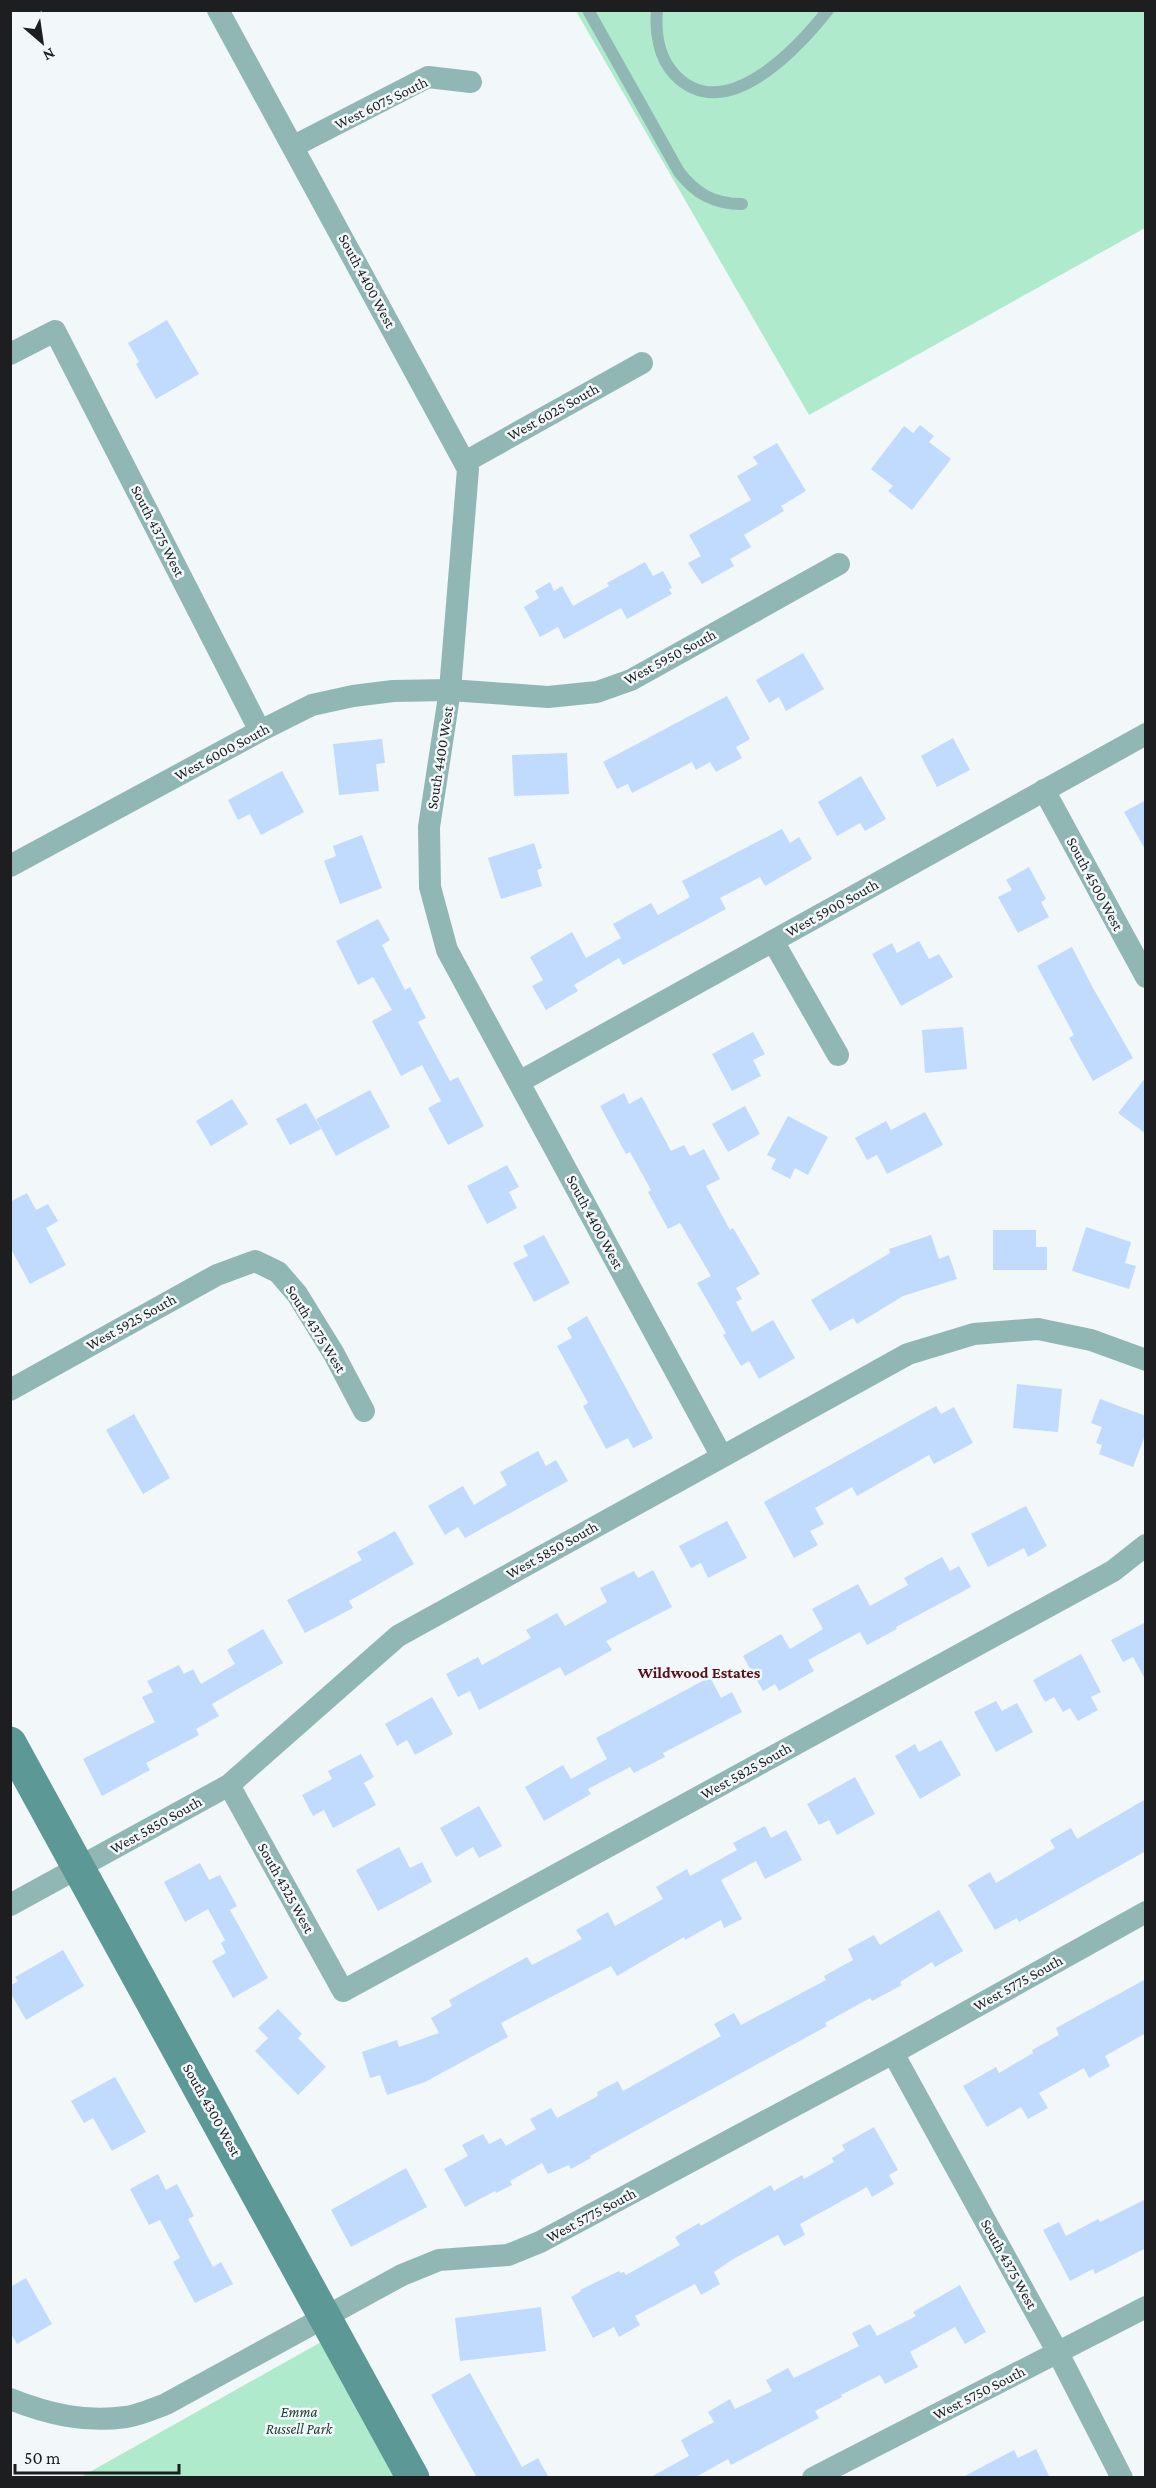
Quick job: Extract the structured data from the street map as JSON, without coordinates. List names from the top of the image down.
{
  "streets": {
    "main road": ["South 4300 West"],
    "street": [
      "West 6075 South",
      "South 4400 West",
      "West 6025 South",
      "South 4375 West",
      "West 5950 South",
      "West 6000 South",
      "South 4500 West",
      "West 5900 South",
      "West 5925 South",
      "West 5850 South",
      "West 5825 South",
      "South 4325 West",
      "West 5775 South",
      "West 5750 South"
    ]
  },
  "crossings": [
    ["West 6075 South", "South 4400 West"],
    ["South 4400 West", "West 6025 South"],
    ["South 4400 West", "West 5950 South"],
    ["South 4400 West", "West 6000 South"],
    ["South 4400 West", "West 5900 South"],
    ["South 4400 West", "West 5850 South"],
    ["South 4375 West", "West 6000 South"],
    ["South 4375 West", "West 5925 South"],
    ["South 4375 West", "West 5775 South"],
    ["South 4375 West", "West 5750 South"],
    ["West 5950 South", "West 6000 South"],
    ["South 4500 West", "West 5900 South"],
    ["West 5850 South", "South 4325 West"],
    ["West 5850 South", "South 4300 West"],
    ["West 5825 South", "South 4325 West"],
    ["West 5775 South", "South 4300 West"]
  ],
  "districts": ["Wildwood Estates"],
  "parks": ["Emma Russell Park"],
  "scale_bar": "50 m",
  "north": "bottom right"
}
